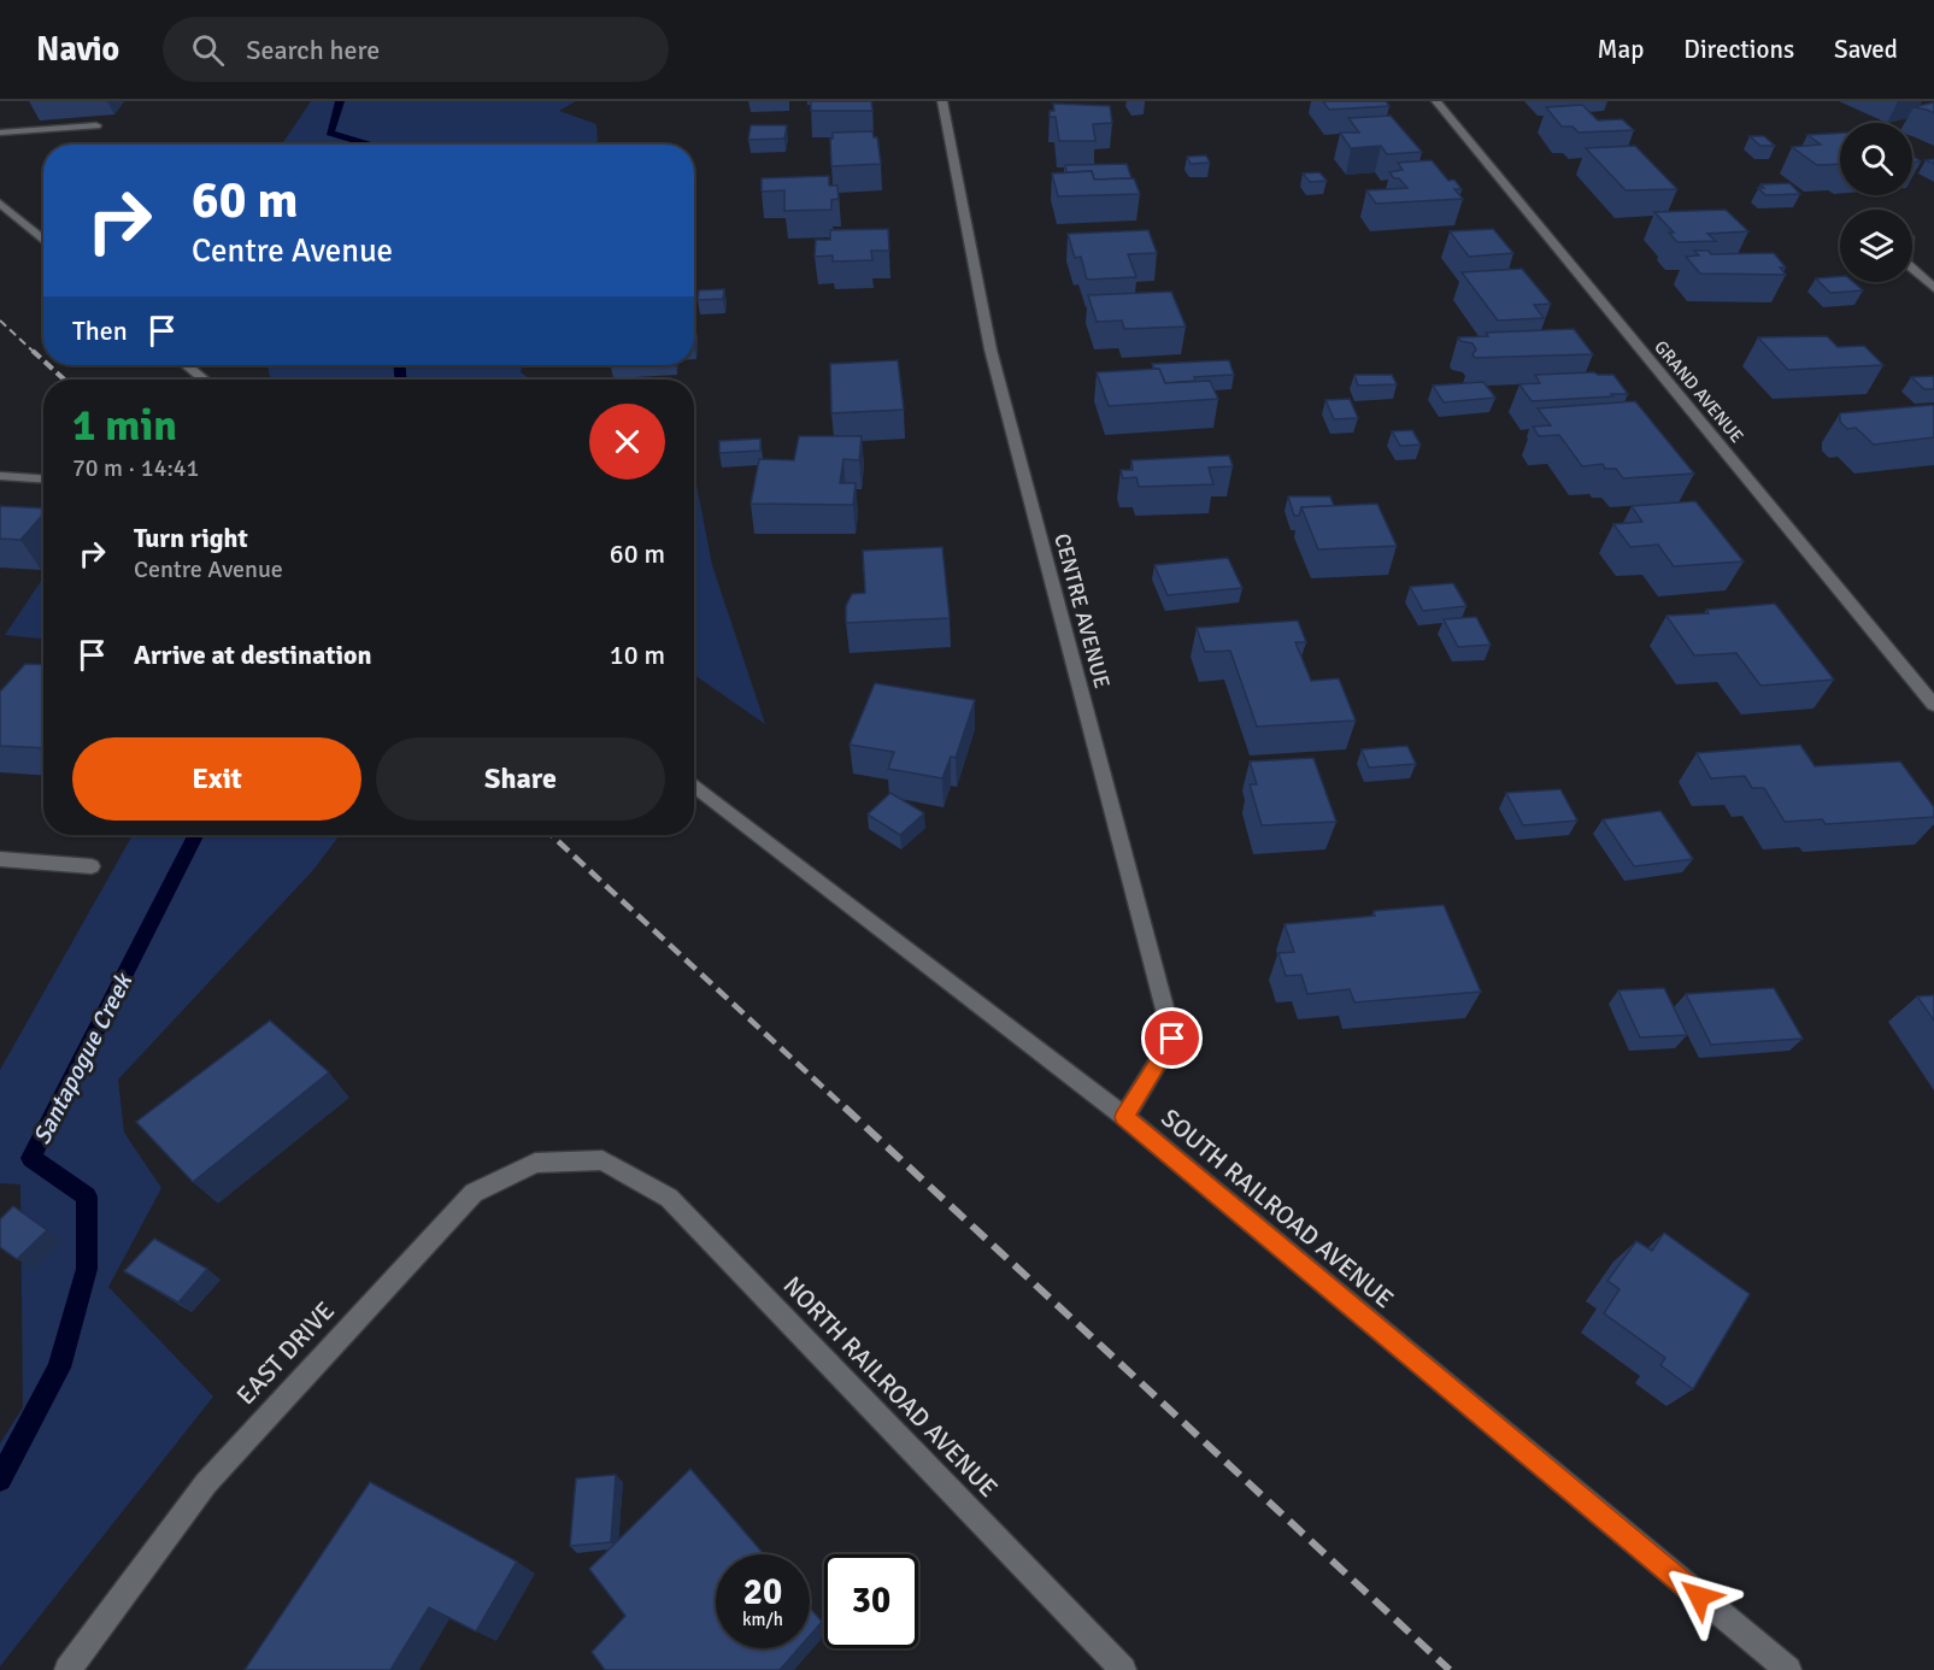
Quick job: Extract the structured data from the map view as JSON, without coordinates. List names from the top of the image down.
{
  "streets": {
    "street": [
      "GRAND AVENUE",
      "CENTRE AVENUE",
      "SOUTH RAILROAD AVENUE",
      "EAST DRIVE",
      "NORTH RAILROAD AVENUE"
    ]
  },
  "crossings": [
    ["CENTRE AVENUE", "SOUTH RAILROAD AVENUE"],
    ["EAST DRIVE", "NORTH RAILROAD AVENUE"]
  ],
  "water": ["Santapogue Creek"],
  "page": {
    "header": "Navio",
    "search": "Search here",
    "nav": ["Map", "Directions", "Saved"],
    "turn": ["60 m", "Centre Avenue"],
    "then": "Then",
    "heading": ["1 min", "70 m · 14:41"],
    "list": [
      {
        "name": "Turn right",
        "note": "Centre Avenue",
        "value": "60 m"
      },
      {
        "name": "Arrive at destination",
        "value": "10 m"
      }
    ],
    "buttons": ["Exit", "Share"],
    "speed": "20 km/h",
    "limit": "30"
  }
}
